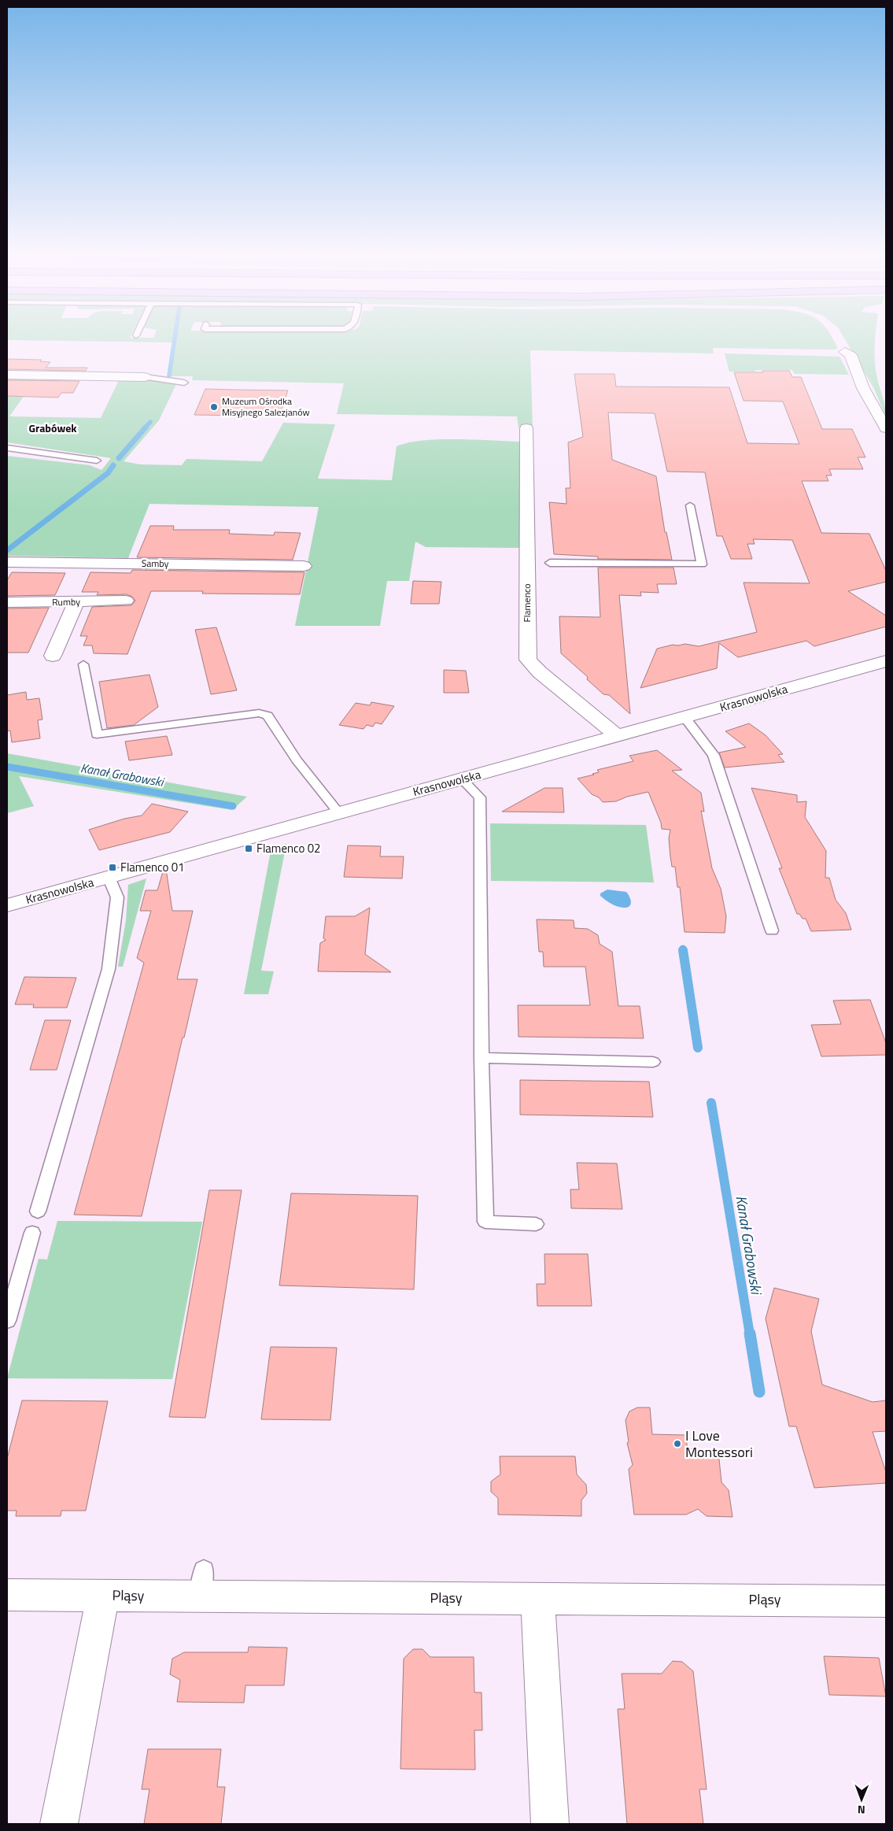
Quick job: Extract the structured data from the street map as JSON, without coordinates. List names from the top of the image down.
{
  "streets": {
    "street": [
      "Samby",
      "Rumby",
      "Flamenco",
      "Krasnowolska",
      "Pląsy"
    ]
  },
  "crossings": [
    ["Flamenco", "Krasnowolska"]
  ],
  "districts": ["Grabówek"],
  "water": ["Kanał Grabowski"],
  "places": {
    "other": ["Muzeum Ośrodka Misyjnego Salezjanów", "I Love Montessori"],
    "transit": ["Flamenco 02", "Flamenco 01"]
  },
  "north": "bottom"
}
